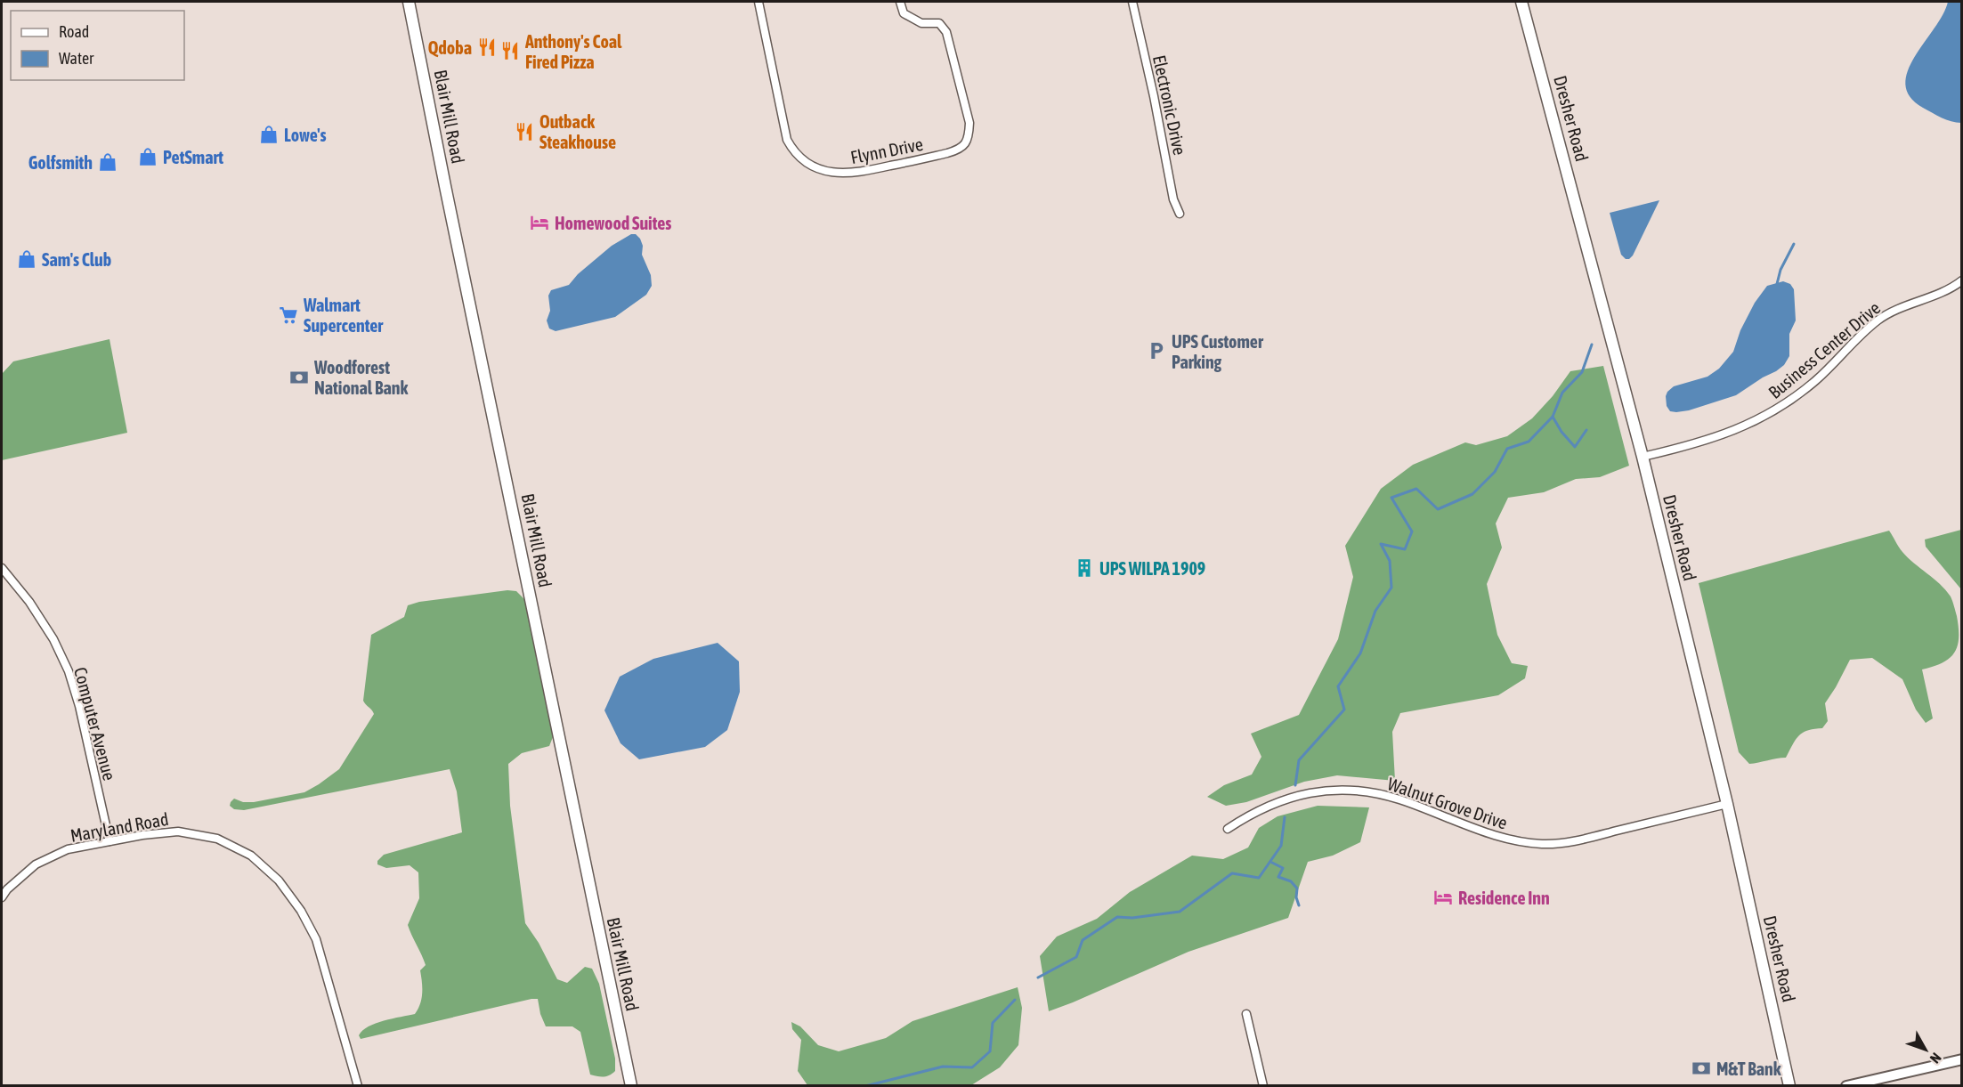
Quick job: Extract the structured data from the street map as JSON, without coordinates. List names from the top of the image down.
{
  "streets": {
    "main road": ["Blair Mill Road", "Dresher Road"],
    "street": [
      "Electronic Drive",
      "Flynn Drive",
      "Business Center Drive",
      "Computer Avenue",
      "Walnut Grove Drive",
      "Maryland Road"
    ]
  },
  "crossings": [
    ["Dresher Road", "Business Center Drive"],
    ["Dresher Road", "Walnut Grove Drive"],
    ["Computer Avenue", "Maryland Road"]
  ],
  "places": {
    "restaurant": ["Qdoba", "Anthony's Coal Fired Pizza", "Outback Steakhouse"],
    "shop": [
      "Lowe's",
      "PetSmart",
      "Golfsmith",
      "Sam's Club"
    ],
    "hotel": ["Homewood Suites", "Residence Inn"],
    "supermarket": ["Walmart Supercenter"],
    "parking": ["UPS Customer Parking"],
    "bank": ["Woodforest National Bank", "M&T Bank"],
    "building": ["UPS WILPA 1909"]
  },
  "legend": ["Road", "Water"],
  "north": "bottom right"
}
